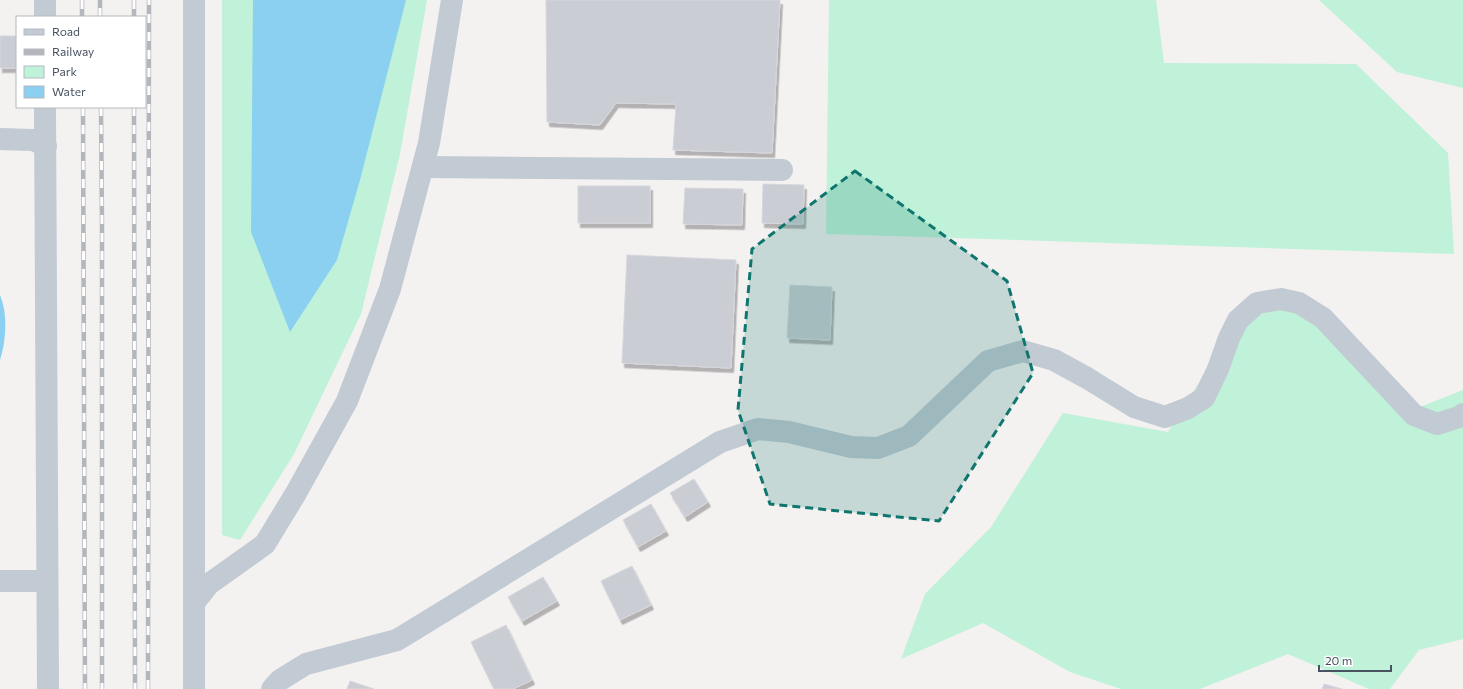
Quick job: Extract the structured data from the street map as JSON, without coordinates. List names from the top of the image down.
{
  "legend": [
    "Road",
    "Railway",
    "Park",
    "Water"
  ],
  "scale_bar": "20 m"
}
